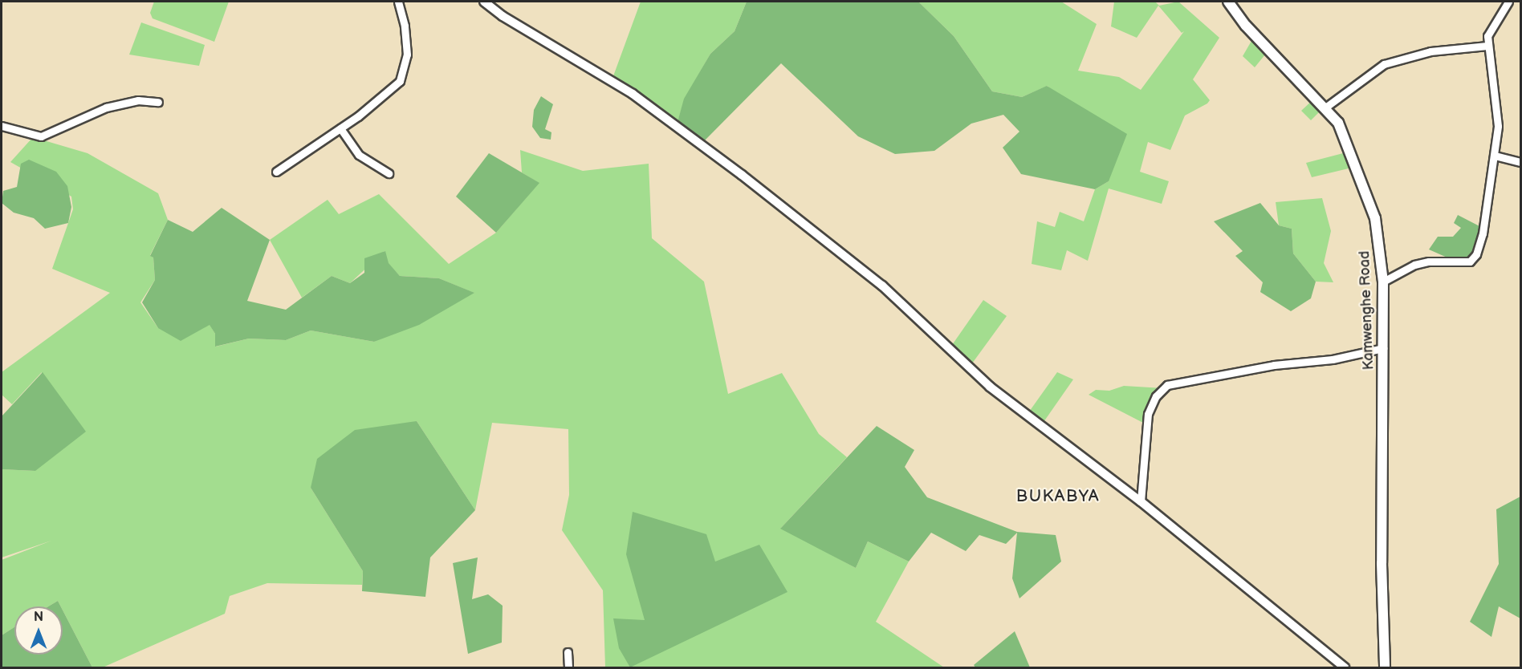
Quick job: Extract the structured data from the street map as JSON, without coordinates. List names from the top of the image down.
{
  "streets": {
    "main road": ["Kamwenghe Road"]
  },
  "districts": ["BUKABYA"],
  "north": "top"
}
